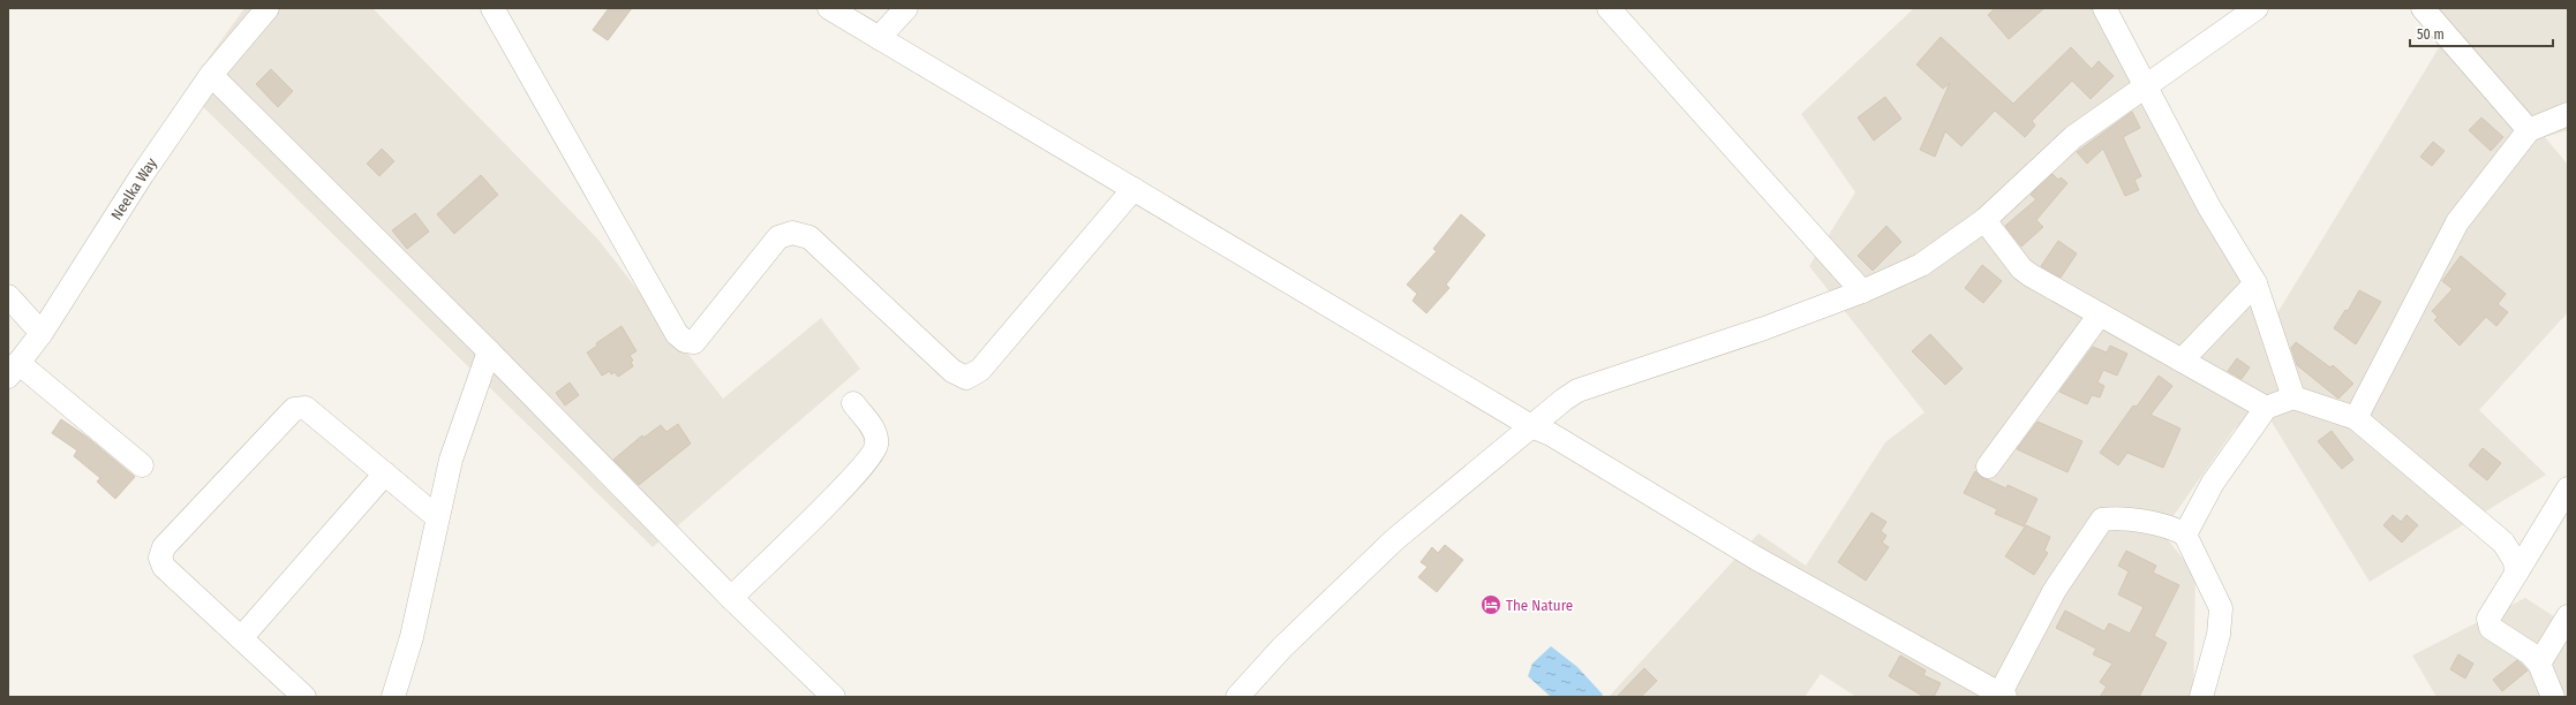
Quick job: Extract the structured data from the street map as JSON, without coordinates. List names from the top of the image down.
{
  "streets": {
    "street": ["Neelka Way"]
  },
  "places": {
    "hotel": ["The Nature"]
  },
  "scale_bar": "50 m"
}
